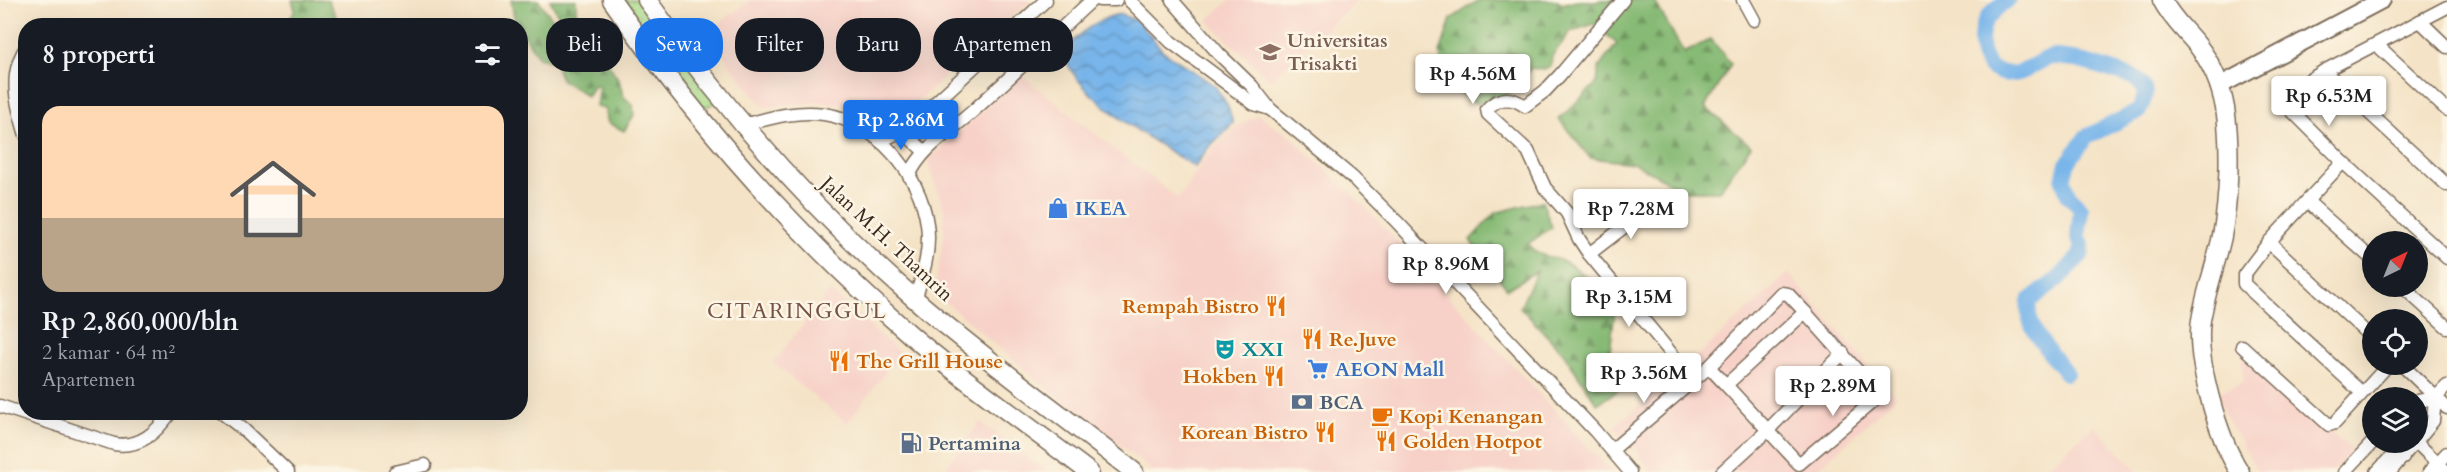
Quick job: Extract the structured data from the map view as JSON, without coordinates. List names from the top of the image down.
{
  "streets": {
    "main road": ["Jalan M.H. Thamrin"]
  },
  "districts": ["CITARINGGUL"],
  "places": {
    "school or university": ["Universitas Trisakti"],
    "shop": ["IKEA"],
    "restaurant": [
      "Rempah Bistro",
      "Re.Juve",
      "The Grill House",
      "Hokben",
      "Korean Bistro",
      "Golden Hotpot"
    ],
    "theatre": ["XXI"],
    "supermarket": ["AEON Mall"],
    "bank": ["BCA"],
    "cafe": ["Kopi Kenangan"],
    "fuel station": ["Pertamina"]
  },
  "north": "top right",
  "page": {
    "chip": [
      "Beli",
      "Sewa",
      "Filter",
      "Baru",
      "Apartemen"
    ],
    "heading": "8 properti",
    "price": [
      "Rp 4.56M",
      "Rp 6.53M",
      "Rp 2.86M",
      "Rp 7.28M",
      "Rp 8.96M",
      "Rp 3.15M",
      "Rp 3.56M",
      "Rp 2.89M"
    ],
    "list": [
      {
        "name": "Rp 2,860,000/bln",
        "note": "2 kamar · 64 m² · Apartemen"
      }
    ]
  }
}
